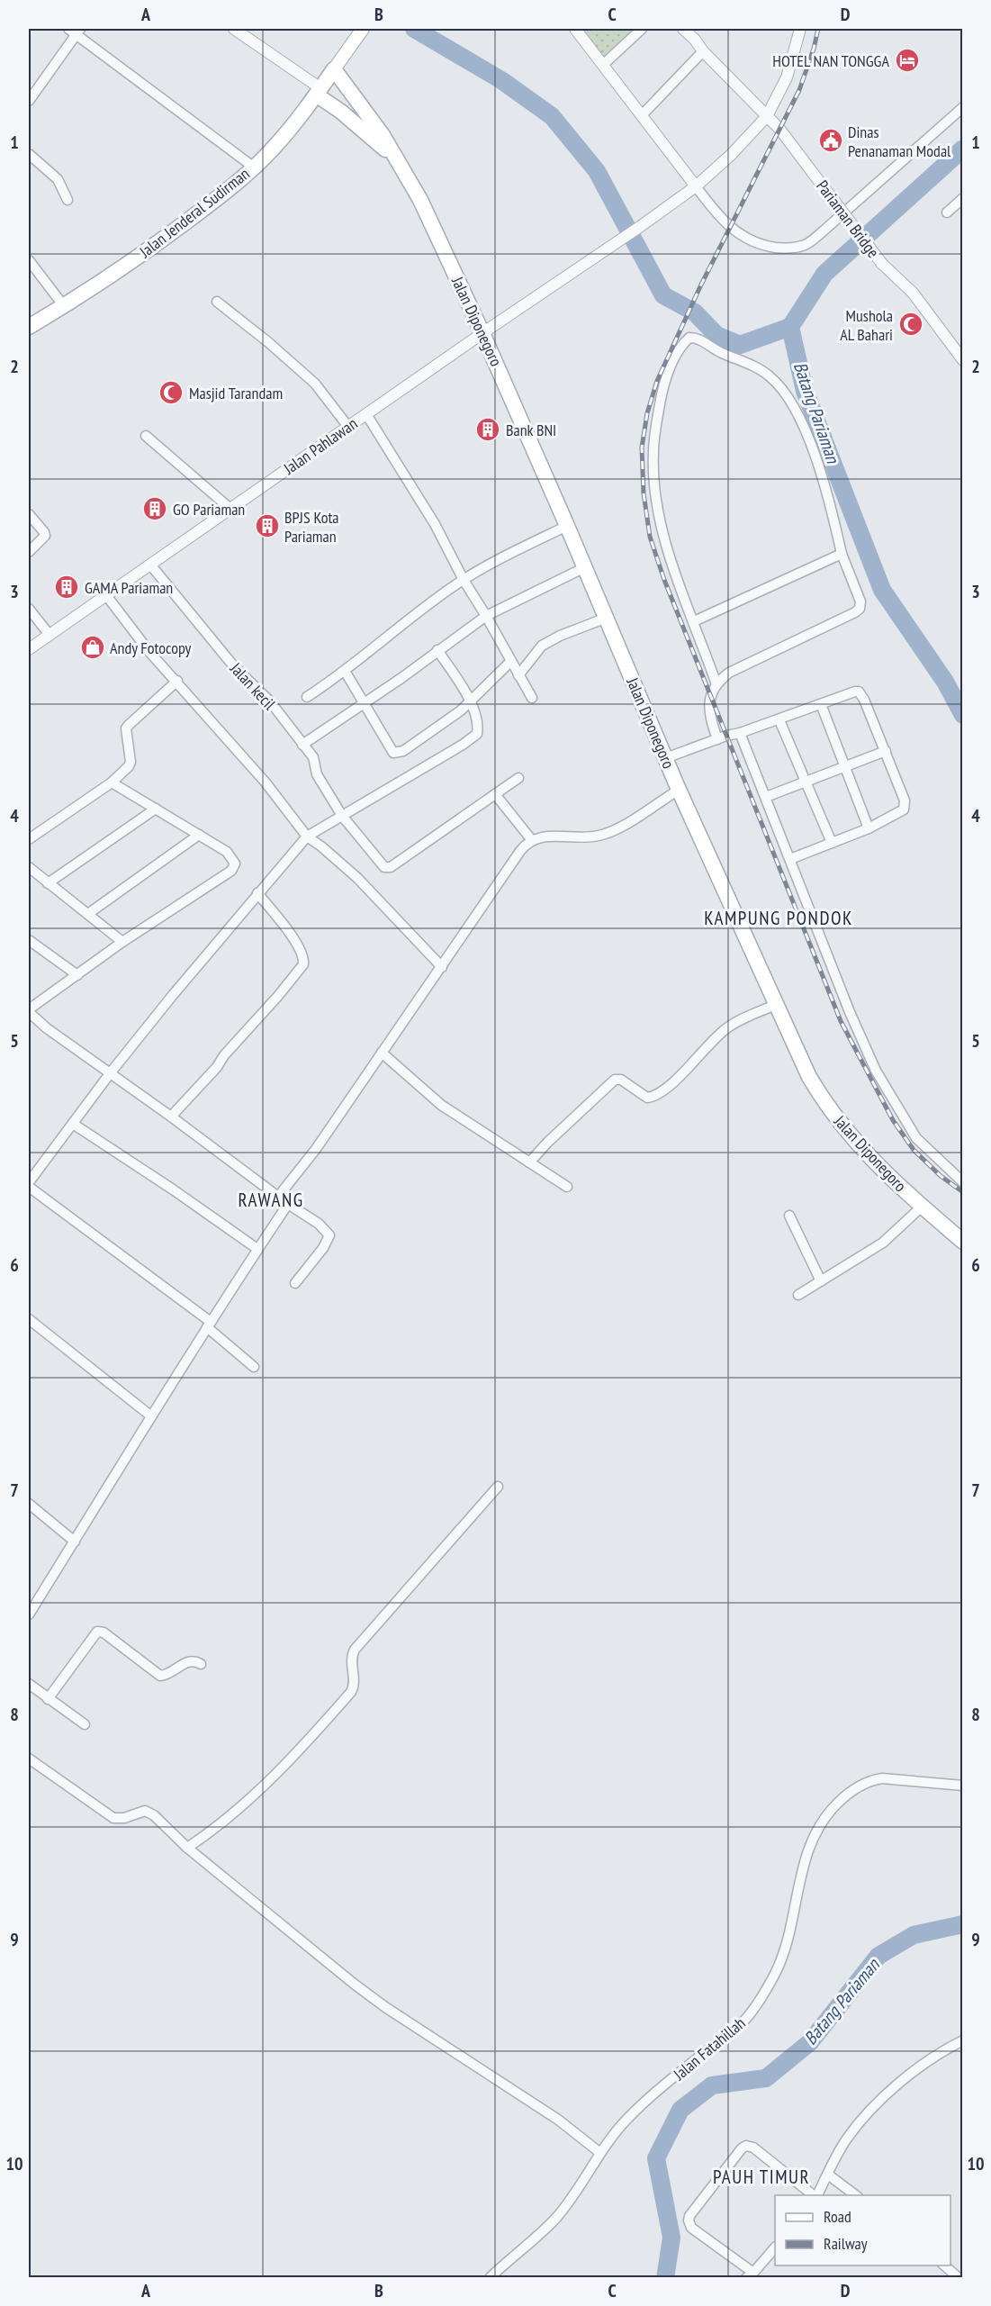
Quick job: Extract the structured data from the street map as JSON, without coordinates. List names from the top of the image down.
{
  "streets": {
    "main road": ["Jalan Jenderal Sudirman", "Jalan Diponegoro"],
    "street": [
      "Pariaman Bridge",
      "Jalan Pahlawan",
      "Jalan kecil",
      "Jalan Fatahillah"
    ]
  },
  "crossings": [
    ["Jalan Jenderal Sudirman", "Jalan Diponegoro"],
    ["Pariaman Bridge", "Jalan Pahlawan"],
    ["Jalan Diponegoro", "Jalan Pahlawan"],
    ["Jalan Pahlawan", "Jalan kecil"]
  ],
  "districts": ["KAMPUNG PONDOK", "RAWANG", "PAUH TIMUR"],
  "water": ["Batang Pariaman"],
  "places": {
    "hotel": ["HOTEL NAN TONGGA"],
    "public building": ["Dinas Penanaman Modal"],
    "mosque": ["Mushola AL Bahari", "Masjid Tarandam"],
    "building": [
      "Bank BNI",
      "GO Pariaman",
      "BPJS Kota Pariaman",
      "GAMA Pariaman"
    ],
    "shop": ["Andy Fotocopy"]
  },
  "legend": ["Road", "Railway"],
  "grid": {
    "columns": [
      "A",
      "B",
      "C",
      "D"
    ],
    "rows": [
      "1",
      "2",
      "3",
      "4",
      "5",
      "6",
      "7",
      "8",
      "9",
      "10"
    ]
  }
}
